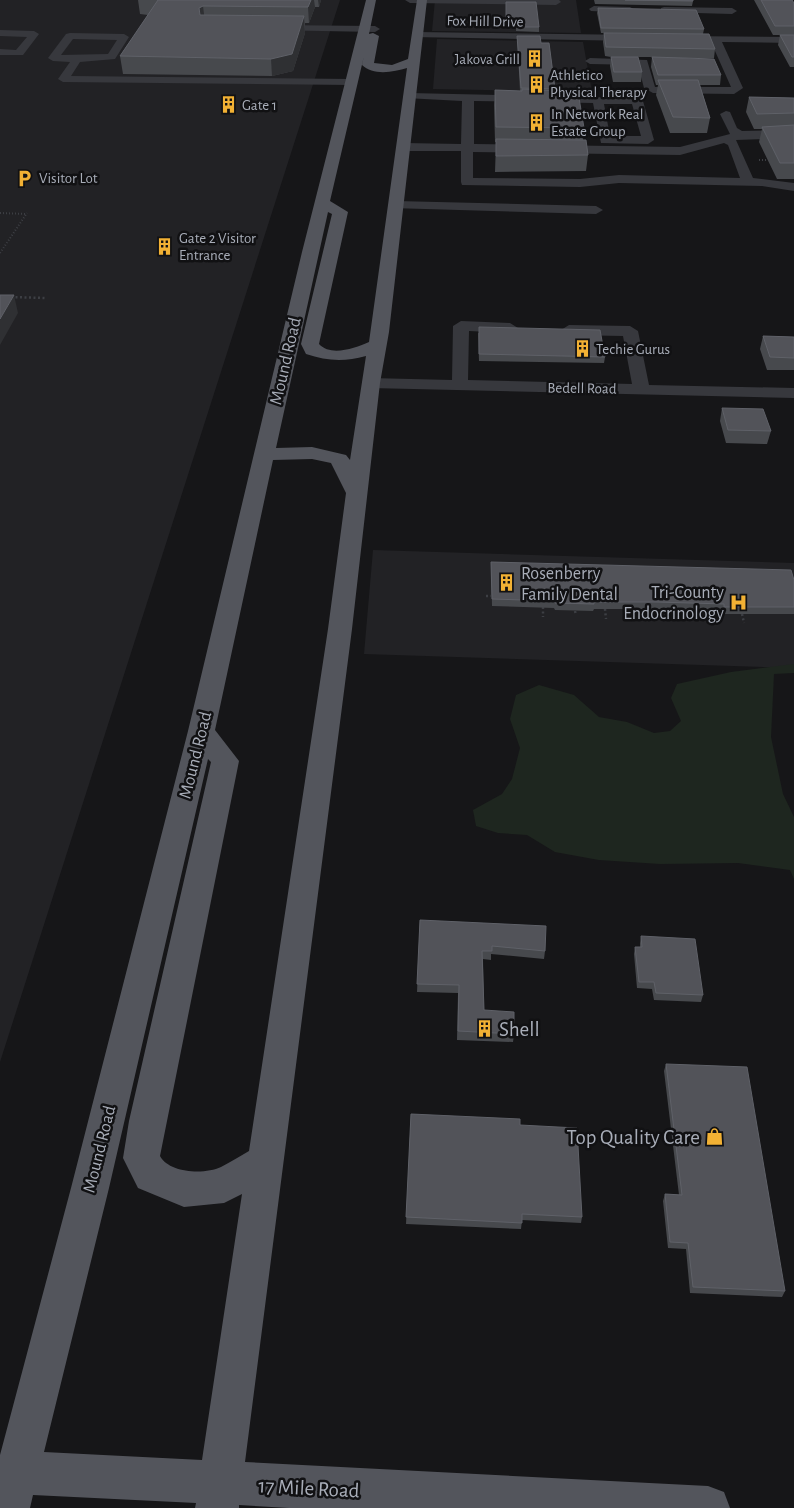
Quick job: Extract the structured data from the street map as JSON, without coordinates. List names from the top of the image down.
{
  "streets": {
    "main road": ["Mound Road", "17 Mile Road"],
    "street": ["Fox Hill Drive", "Bedell Road"]
  },
  "crossings": [
    ["Mound Road", "17 Mile Road"]
  ],
  "places": {
    "building": [
      "Jakova Grill",
      "Athletico Physical Therapy",
      "Gate 1",
      "In Network Real Estate Group",
      "Gate 2 Visitor Entrance",
      "Techie Gurus",
      "Rosenberry Family Dental",
      "Shell"
    ],
    "parking": ["Visitor Lot"],
    "hospital": ["Tri-County Endocrinology"],
    "shop": ["Top Quality Care"]
  }
}
